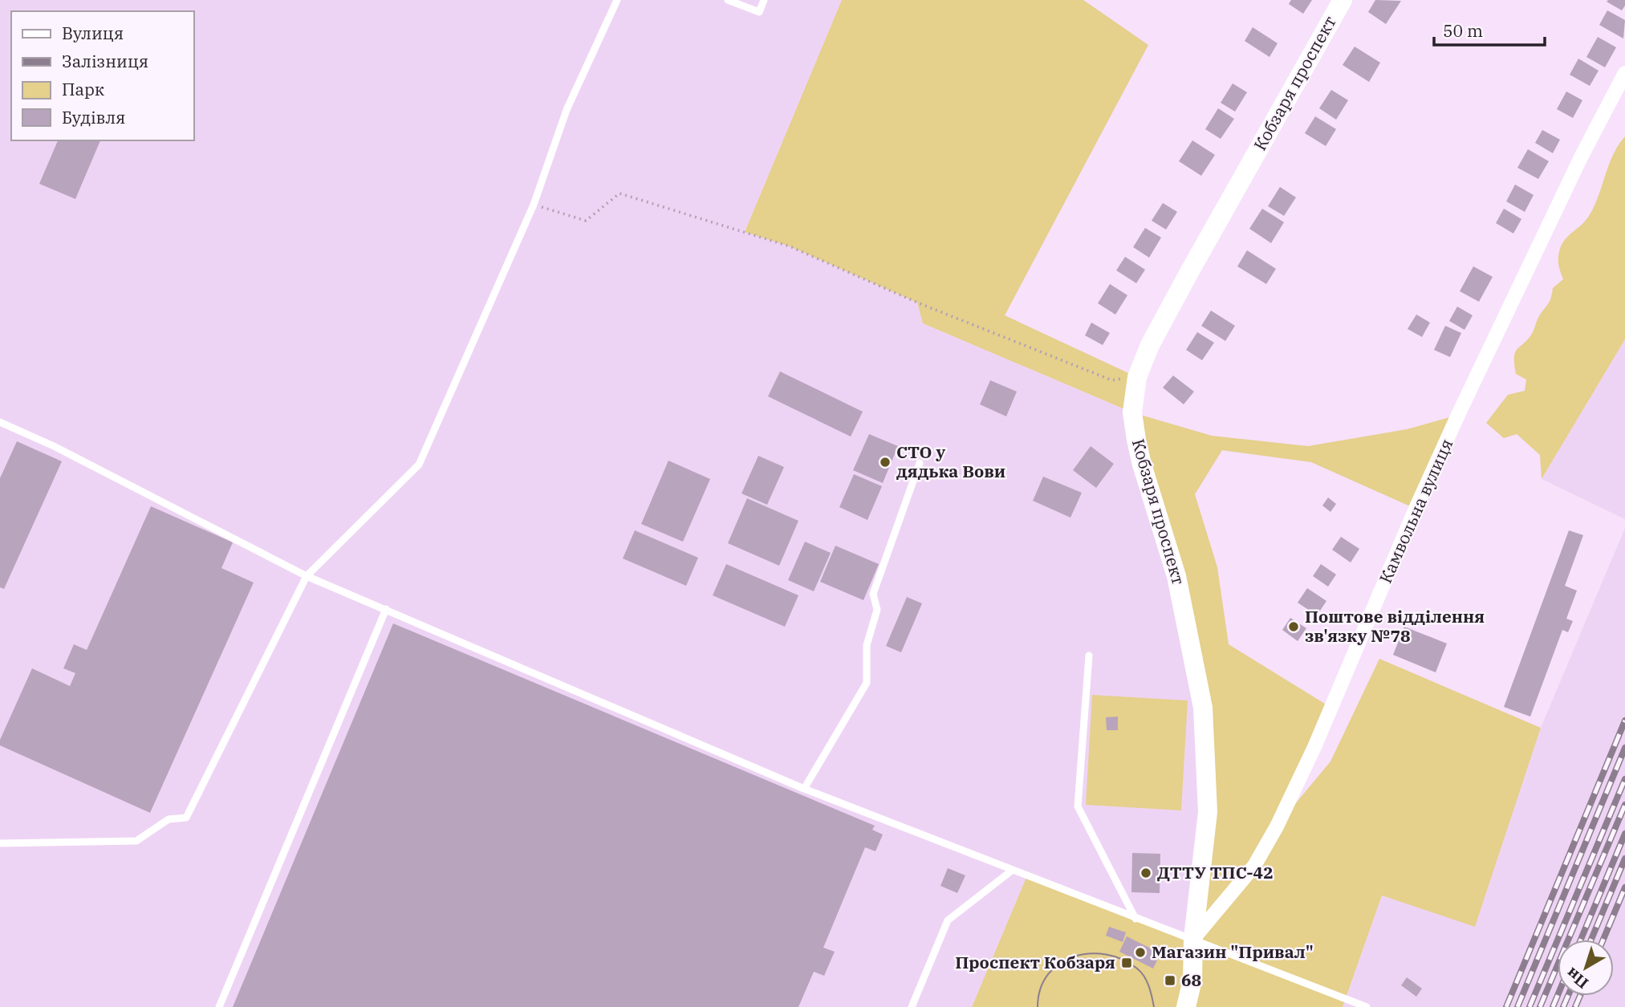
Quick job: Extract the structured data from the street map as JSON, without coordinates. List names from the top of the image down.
{
  "streets": {
    "main road": ["Кобзаря проспект"],
    "street": ["Камвольна вулиця"]
  },
  "crossings": [
    ["Кобзаря проспект", "Камвольна вулиця"]
  ],
  "places": {
    "other": [
      "СТО у дядька Вови",
      "Поштове відділення зв'язку №78",
      "ДТТУ ТПС-42",
      "Магазин \"Привал\""
    ],
    "transit": ["Проспект Кобзаря", "68"]
  },
  "legend": [
    "Вулиця",
    "Залізниця",
    "Парк",
    "Будівля"
  ],
  "scale_bar": "50 m",
  "north": "bottom left"
}
